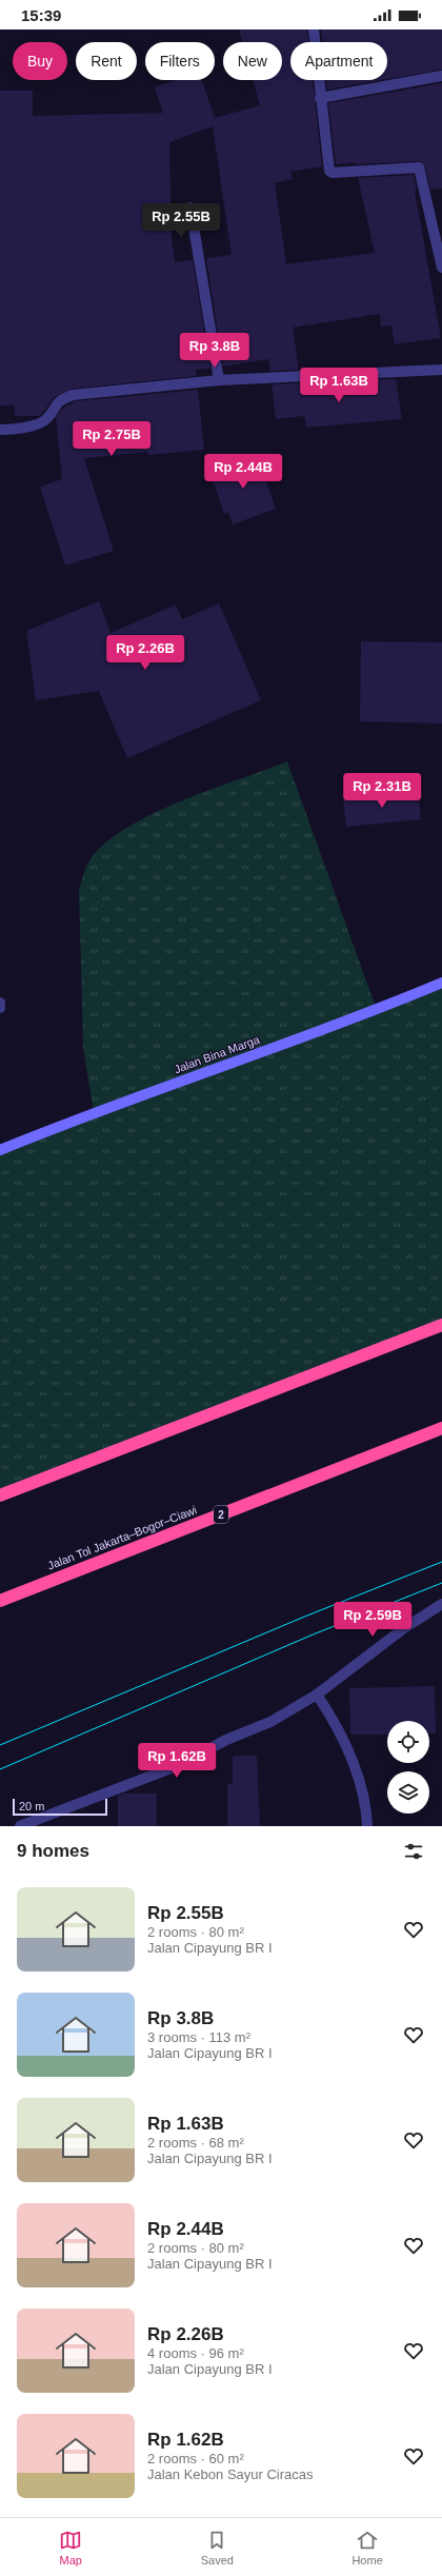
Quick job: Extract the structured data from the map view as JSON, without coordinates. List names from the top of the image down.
{
  "streets": {
    "highway": ["2", "Jalan Tol Jakarta–Bogor–Ciawi"],
    "street": ["Jalan Bina Marga"]
  },
  "scale_bar": "20 m",
  "page": {
    "status": "15:39",
    "chip": [
      "Buy",
      "Rent",
      "Filters",
      "New",
      "Apartment"
    ],
    "price": [
      "Rp 2.55B",
      "Rp 3.8B",
      "Rp 1.63B",
      "Rp 2.75B",
      "Rp 2.44B",
      "Rp 2.26B",
      "Rp 2.31B",
      "Rp 2.59B",
      "Rp 1.62B"
    ],
    "scale": "20 m",
    "heading": "9 homes",
    "list": [
      {
        "name": "Rp 2.55B",
        "note": "2 rooms · 80 m² · Jalan Cipayung BR I"
      },
      {
        "name": "Rp 3.8B",
        "note": "3 rooms · 113 m² · Jalan Cipayung BR I"
      },
      {
        "name": "Rp 1.63B",
        "note": "2 rooms · 68 m² · Jalan Cipayung BR I"
      },
      {
        "name": "Rp 2.44B",
        "note": "2 rooms · 80 m² · Jalan Cipayung BR I"
      },
      {
        "name": "Rp 2.26B",
        "note": "4 rooms · 96 m² · Jalan Cipayung BR I"
      },
      {
        "name": "Rp 1.62B",
        "note": "2 rooms · 60 m² · Jalan Kebon Sayur Ciracas"
      }
    ],
    "tabs": ["Map", "Saved", "Home"]
  }
}
